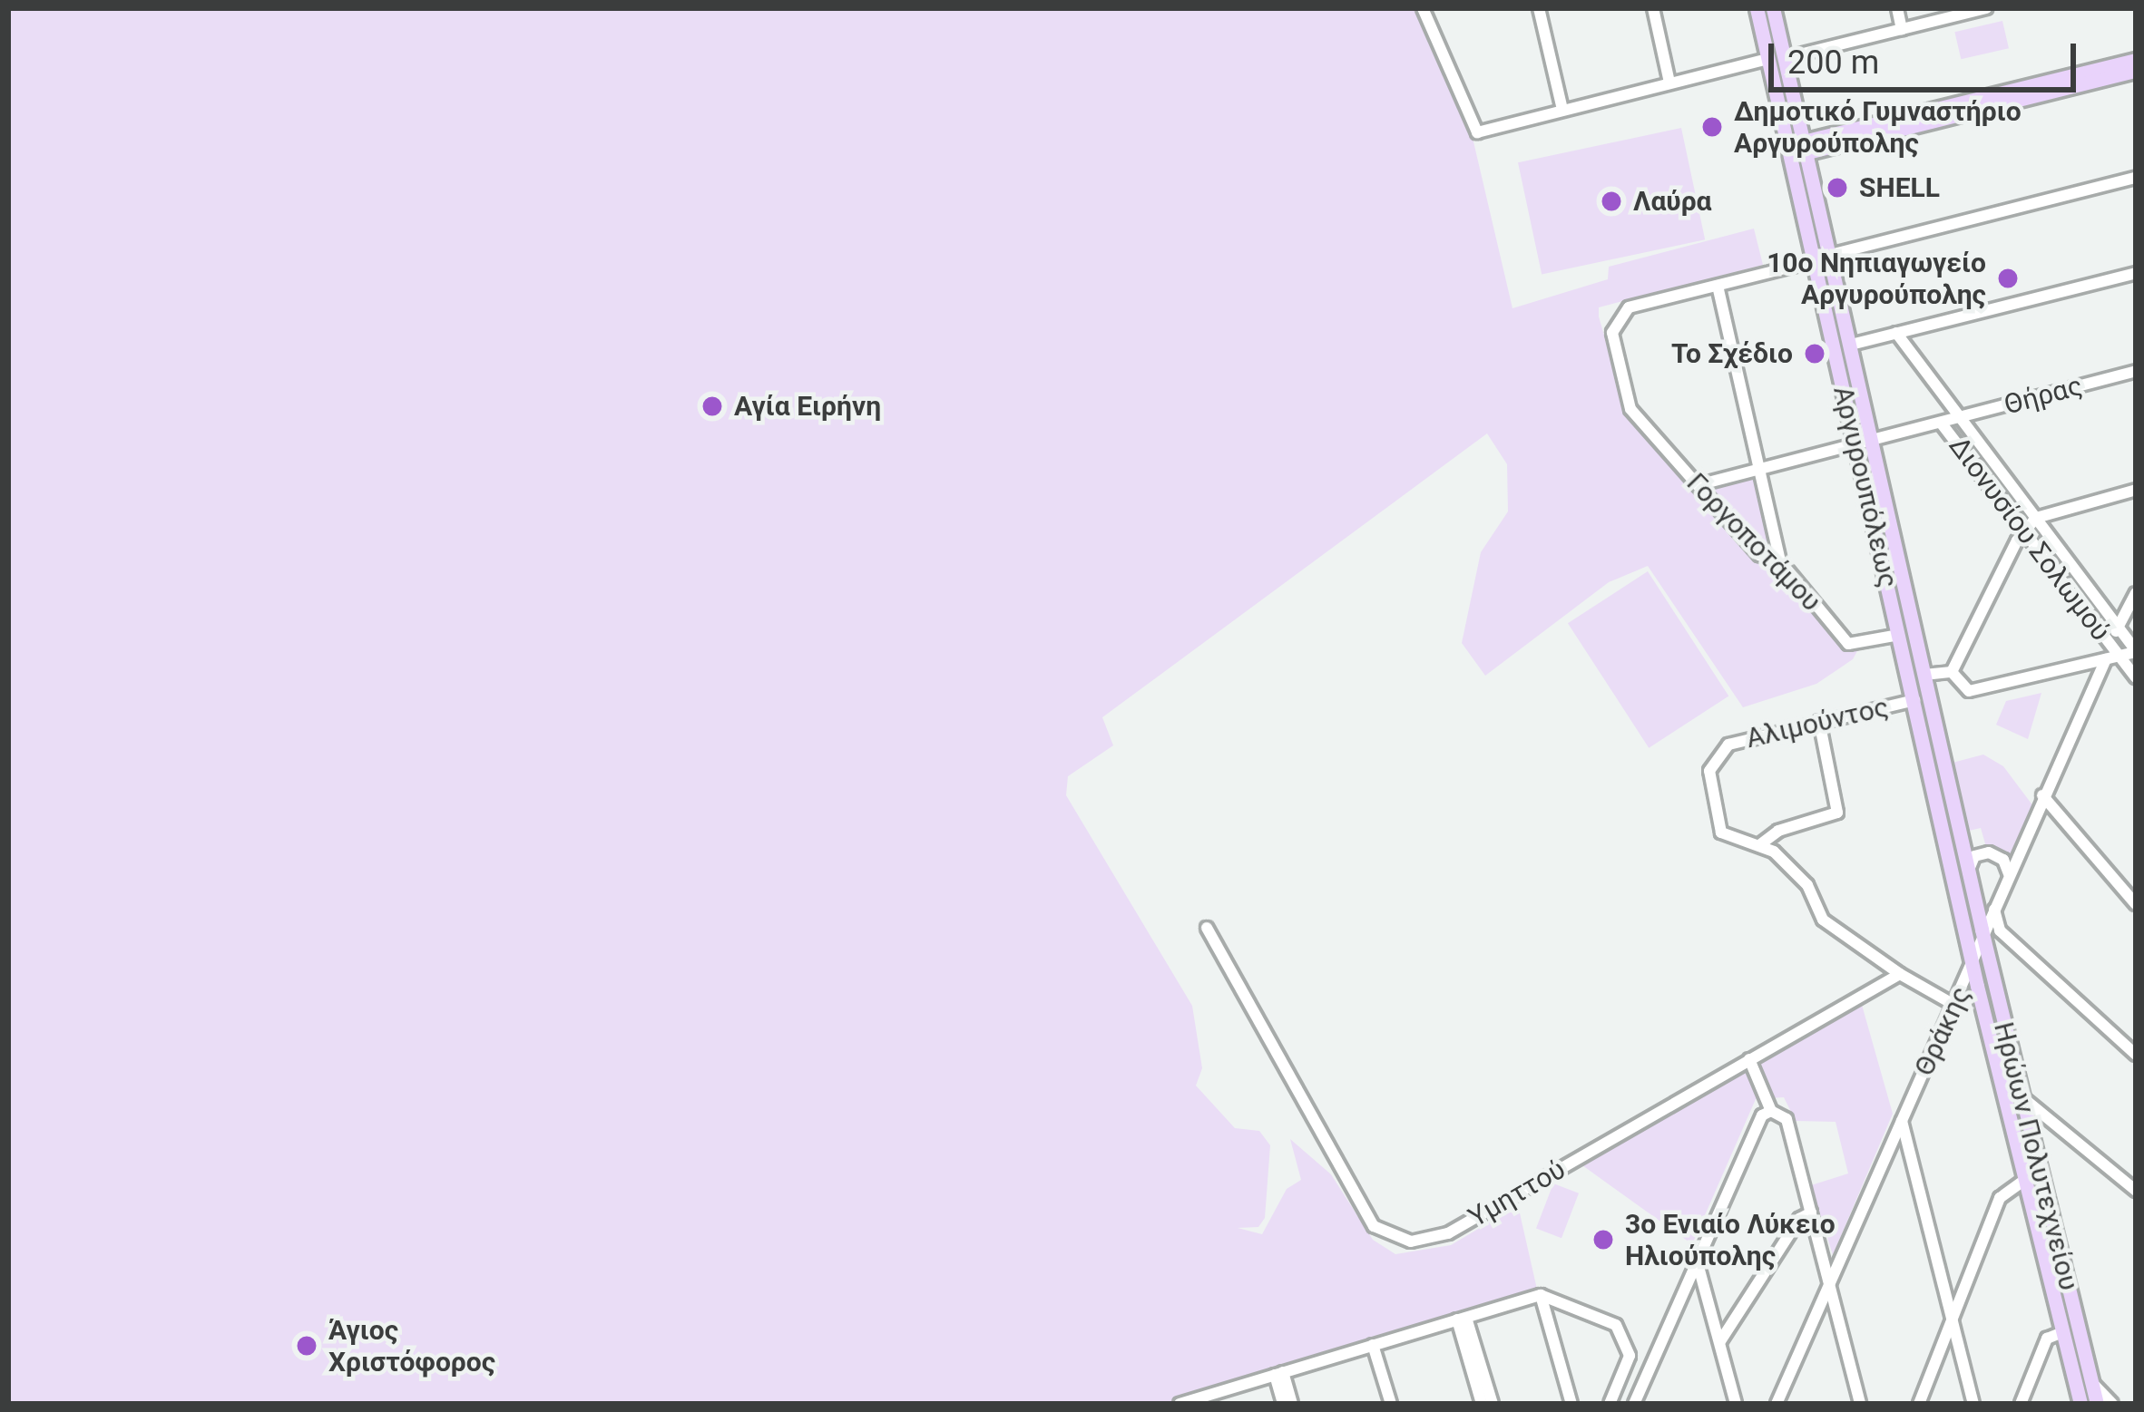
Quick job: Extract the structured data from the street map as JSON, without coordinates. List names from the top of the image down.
{
  "streets": {
    "main road": ["Αργυρουπόλεως", "Ηρώων Πολυτεχνείου"],
    "street": [
      "Θήρας",
      "Διονυσίου Σολωμού",
      "Γοργοποτάμου",
      "Αλιμούντος",
      "Θράκης",
      "Υμηττού"
    ]
  },
  "crossings": [
    ["Θήρας", "Αργυρουπόλεως"],
    ["Θήρας", "Διονυσίου Σολωμού"],
    ["Θήρας", "Γοργοποτάμου"],
    ["Αργυρουπόλεως", "Αλιμούντος"],
    ["Αργυρουπόλεως", "Θράκης"],
    ["Αργυρουπόλεως", "Ηρώων Πολυτεχνείου"],
    ["Αλιμούντος", "Υμηττού"],
    ["Θράκης", "Ηρώων Πολυτεχνείου"]
  ],
  "places": [
    "Δημοτικό Γυμναστήριο Αργυρούπολης",
    "SHELL",
    "Λαύρα",
    "10ο Νηπιαγωγείο Αργυρούπολης",
    "Το Σχέδιο",
    "Αγία Ειρήνη",
    "3ο Ενιαίο Λύκειο Ηλιούπολης",
    "Άγιος Χριστόφορος"
  ],
  "scale_bar": "200 m"
}
